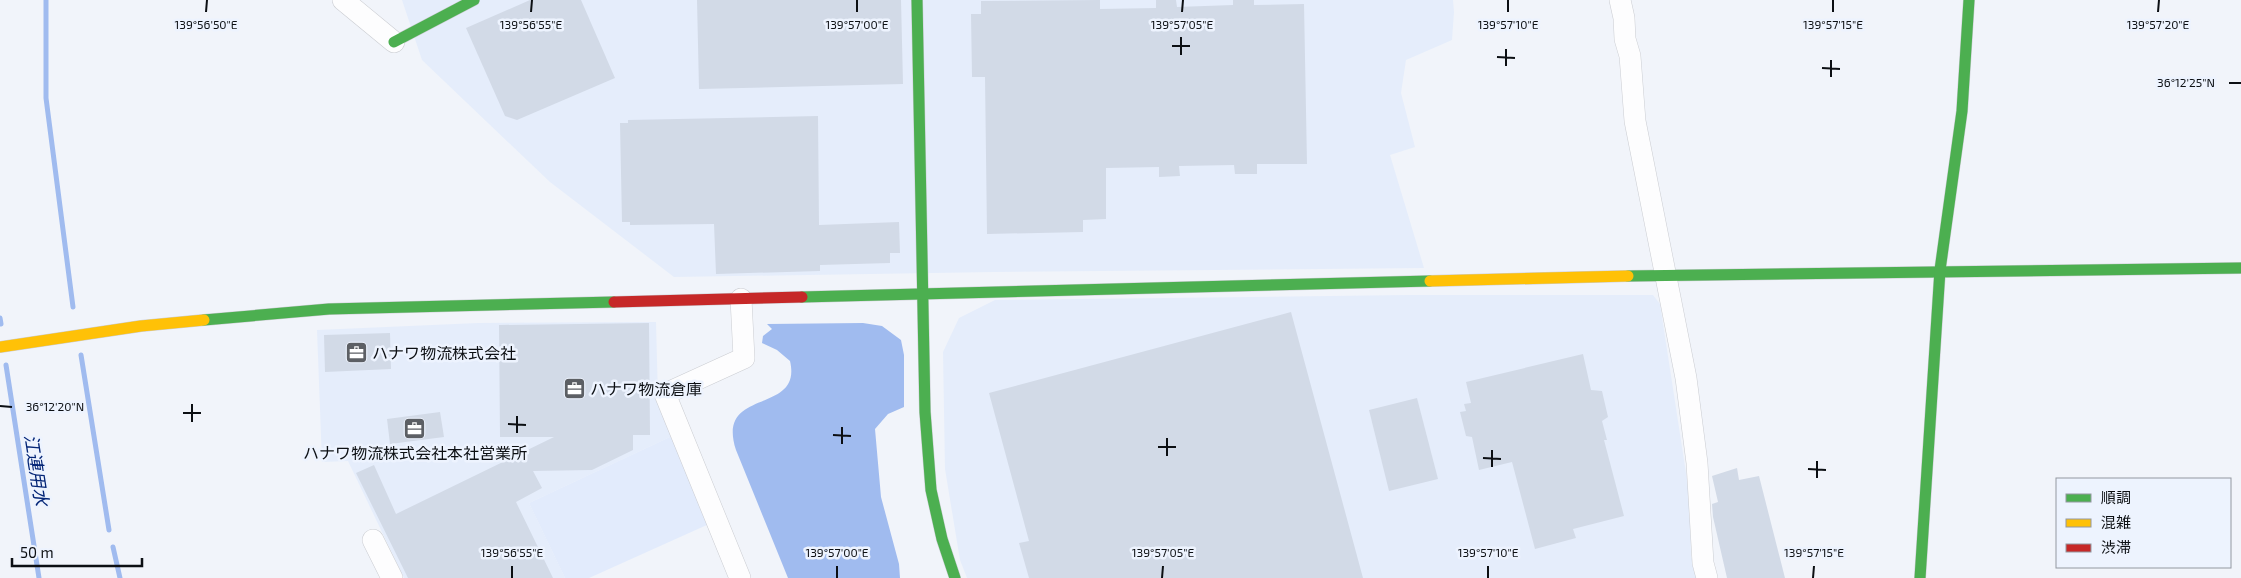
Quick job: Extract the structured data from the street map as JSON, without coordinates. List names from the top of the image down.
{
  "water": ["江連用水"],
  "places": {
    "office": ["ハナワ物流株式会社", "ハナワ物流倉庫", "ハナワ物流株式会社本社営業所"]
  },
  "legend": ["順調", "混雑", "渋滞"],
  "scale_bar": "50 m",
  "coordinates": [
    "139°56'50\"E",
    "139°56'55\"E",
    "139°57'00\"E",
    "139°57'05\"E",
    "139°57'10\"E",
    "139°57'15\"E",
    "139°57'20\"E",
    "36°12'25\"N",
    "36°12'20\"N"
  ]
}
